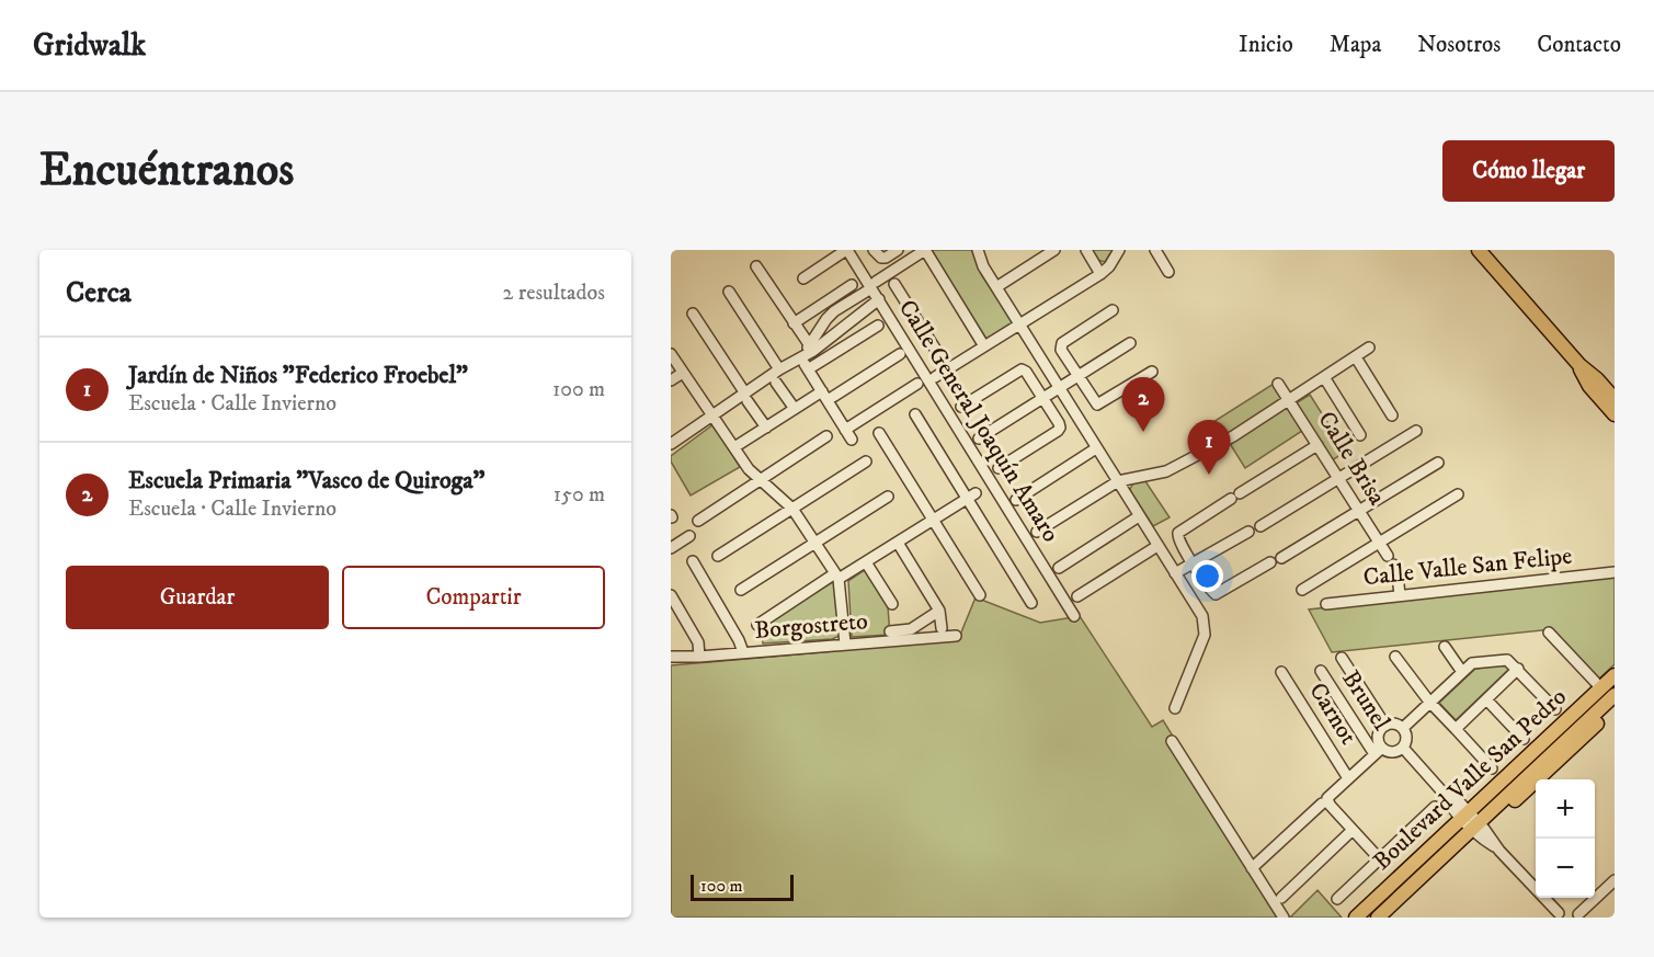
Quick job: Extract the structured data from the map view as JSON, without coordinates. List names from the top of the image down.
{
  "streets": {
    "main road": ["Boulevard Valle San Pedro"],
    "street": [
      "Calle General Joaquín Amaro",
      "Calle Brisa",
      "Calle Valle San Felipe",
      "Borgostreto",
      "Brunel",
      "Carnot"
    ]
  },
  "crossings": [
    ["Calle Brisa", "Calle Valle San Felipe"]
  ],
  "scale_bar": "100 m",
  "page": {
    "header": "Gridwalk",
    "nav": [
      "Inicio",
      "Mapa",
      "Nosotros",
      "Contacto"
    ],
    "buttons": [
      "Cómo llegar",
      ["Guardar", "Compartir"]
    ],
    "title": "Encuéntranos",
    "heading": ["Cerca", "2 resultados"],
    "list": [
      {
        "mark": "1",
        "name": "Jardín de Niños \"Federico Froebel\"",
        "note": "Escuela · Calle Invierno",
        "value": "100 m"
      },
      {
        "mark": "2",
        "name": "Escuela Primaria \"Vasco de Quiroga\"",
        "note": "Escuela · Calle Invierno",
        "value": "150 m"
      }
    ],
    "pins": ["2", "1"],
    "map_buttons": ["+", "−"],
    "scale": "100 m"
  }
}
